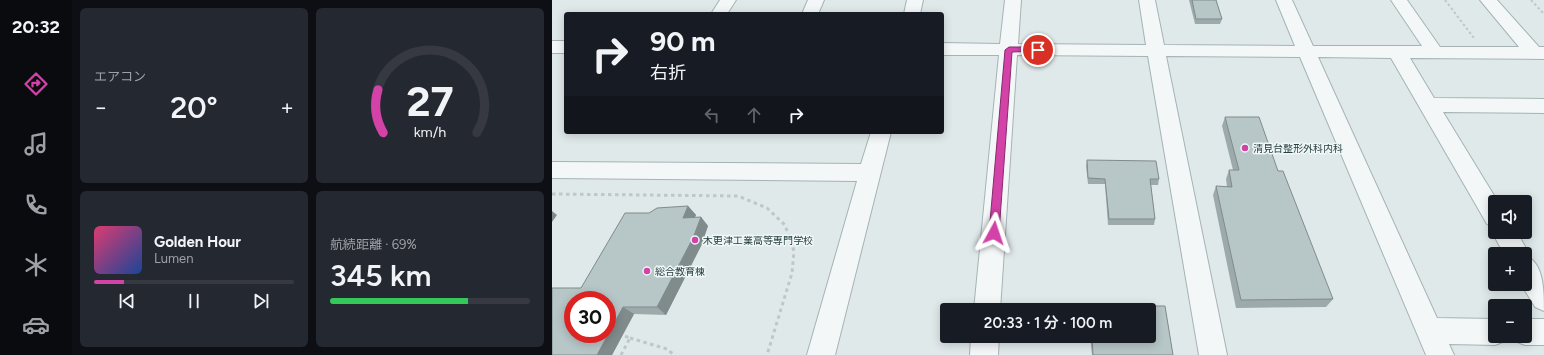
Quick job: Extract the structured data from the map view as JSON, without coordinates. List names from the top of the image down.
{
  "places": ["清見台整形外科内科", "木更津工業高等専門学校", "総合教育棟"],
  "page": {
    "tabs": "20:32",
    "tile": [
      "エアコン",
      ["航続距離 · 69%", "345 km"]
    ],
    "turn": ["90 m", "右折"],
    "heat": ["−", "20°", "+"],
    "map_buttons": ["+", "−"],
    "song": ["Golden Hour", "Lumen"],
    "limit": "30",
    "trip": "20:33 · 1 分 · 100 m",
    "gauge": ["27", "km/h"]
  }
}
